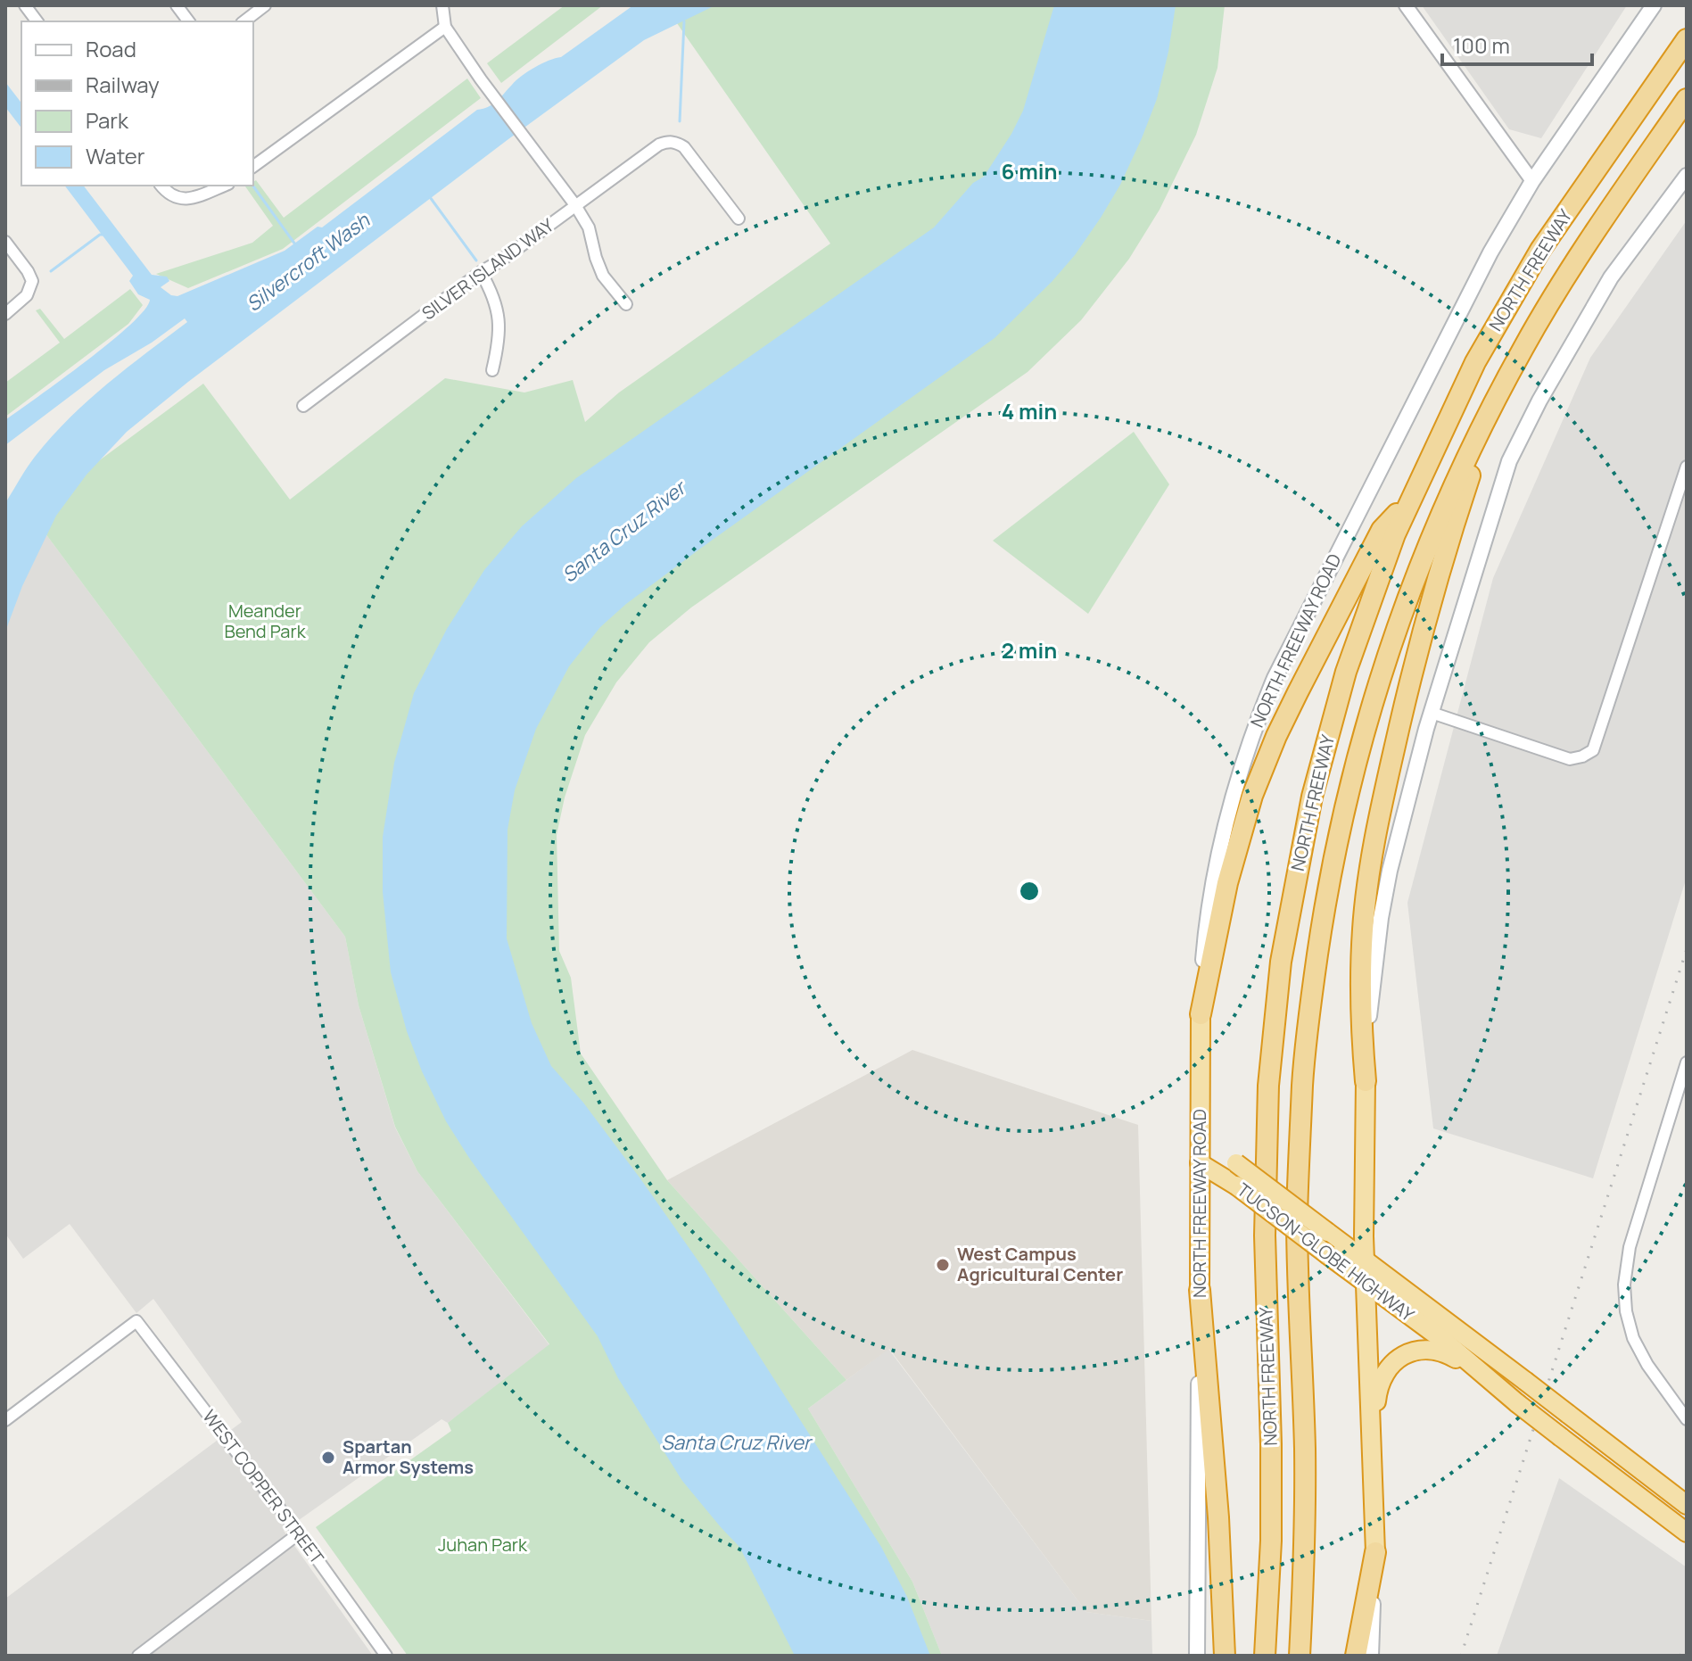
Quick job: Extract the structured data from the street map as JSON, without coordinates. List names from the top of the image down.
{
  "streets": {
    "highway": ["NORTH FREEWAY", "NORTH FREEWAY ROAD", "TUCSON-GLOBE HIGHWAY"],
    "street": ["SILVER ISLAND WAY", "WEST COPPER STREET"]
  },
  "crossings": [
    ["NORTH FREEWAY ROAD", "TUCSON-GLOBE HIGHWAY"]
  ],
  "water": ["Silvercroft Wash", "Santa Cruz River"],
  "parks": ["Meander Bend Park", "Juhan Park"],
  "places": ["West Campus Agricultural Center", "Spartan Armor Systems"],
  "legend": [
    "Road",
    "Railway",
    "Park",
    "Water"
  ],
  "scale_bar": "100 m",
  "rings": ["6 min", "4 min", "2 min"]
}
